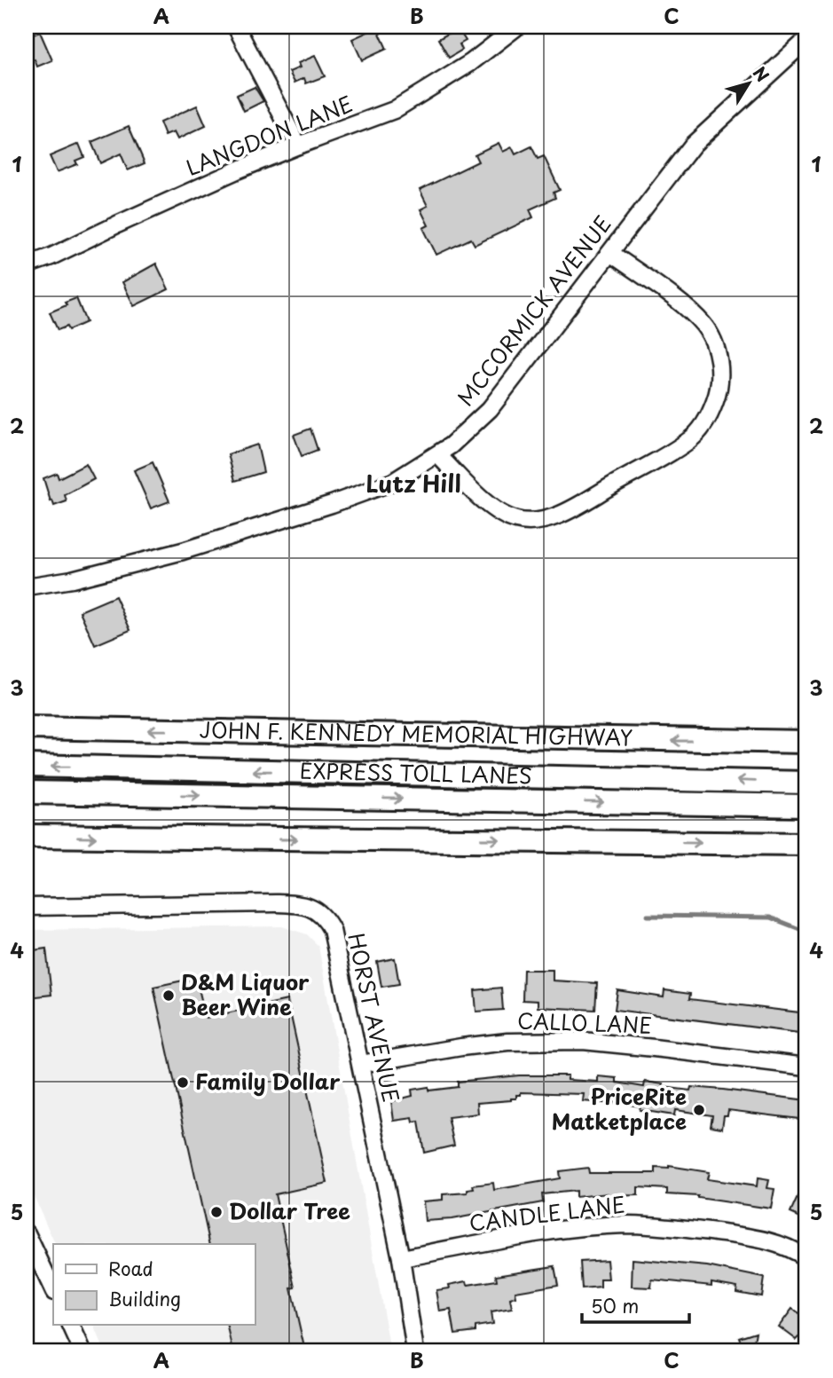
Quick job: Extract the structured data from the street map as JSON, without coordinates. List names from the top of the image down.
{
  "streets": {
    "highway": ["JOHN F. KENNEDY MEMORIAL HIGHWAY", "EXPRESS TOLL LANES"],
    "street": [
      "LANGDON LANE",
      "MCCORMICK AVENUE",
      "HORST AVENUE",
      "CALLO LANE",
      "CANDLE LANE"
    ]
  },
  "crossings": [
    ["HORST AVENUE", "CALLO LANE"],
    ["HORST AVENUE", "CANDLE LANE"]
  ],
  "districts": ["Lutz Hill"],
  "places": [
    "D&M Liquor Beer Wine",
    "Family Dollar",
    "PriceRite Matketplace",
    "Dollar Tree"
  ],
  "legend": ["Road", "Building"],
  "scale_bar": "50 m",
  "north": "top right",
  "grid": {
    "columns": ["A", "B", "C"],
    "rows": [
      "1",
      "2",
      "3",
      "4",
      "5"
    ]
  }
}
